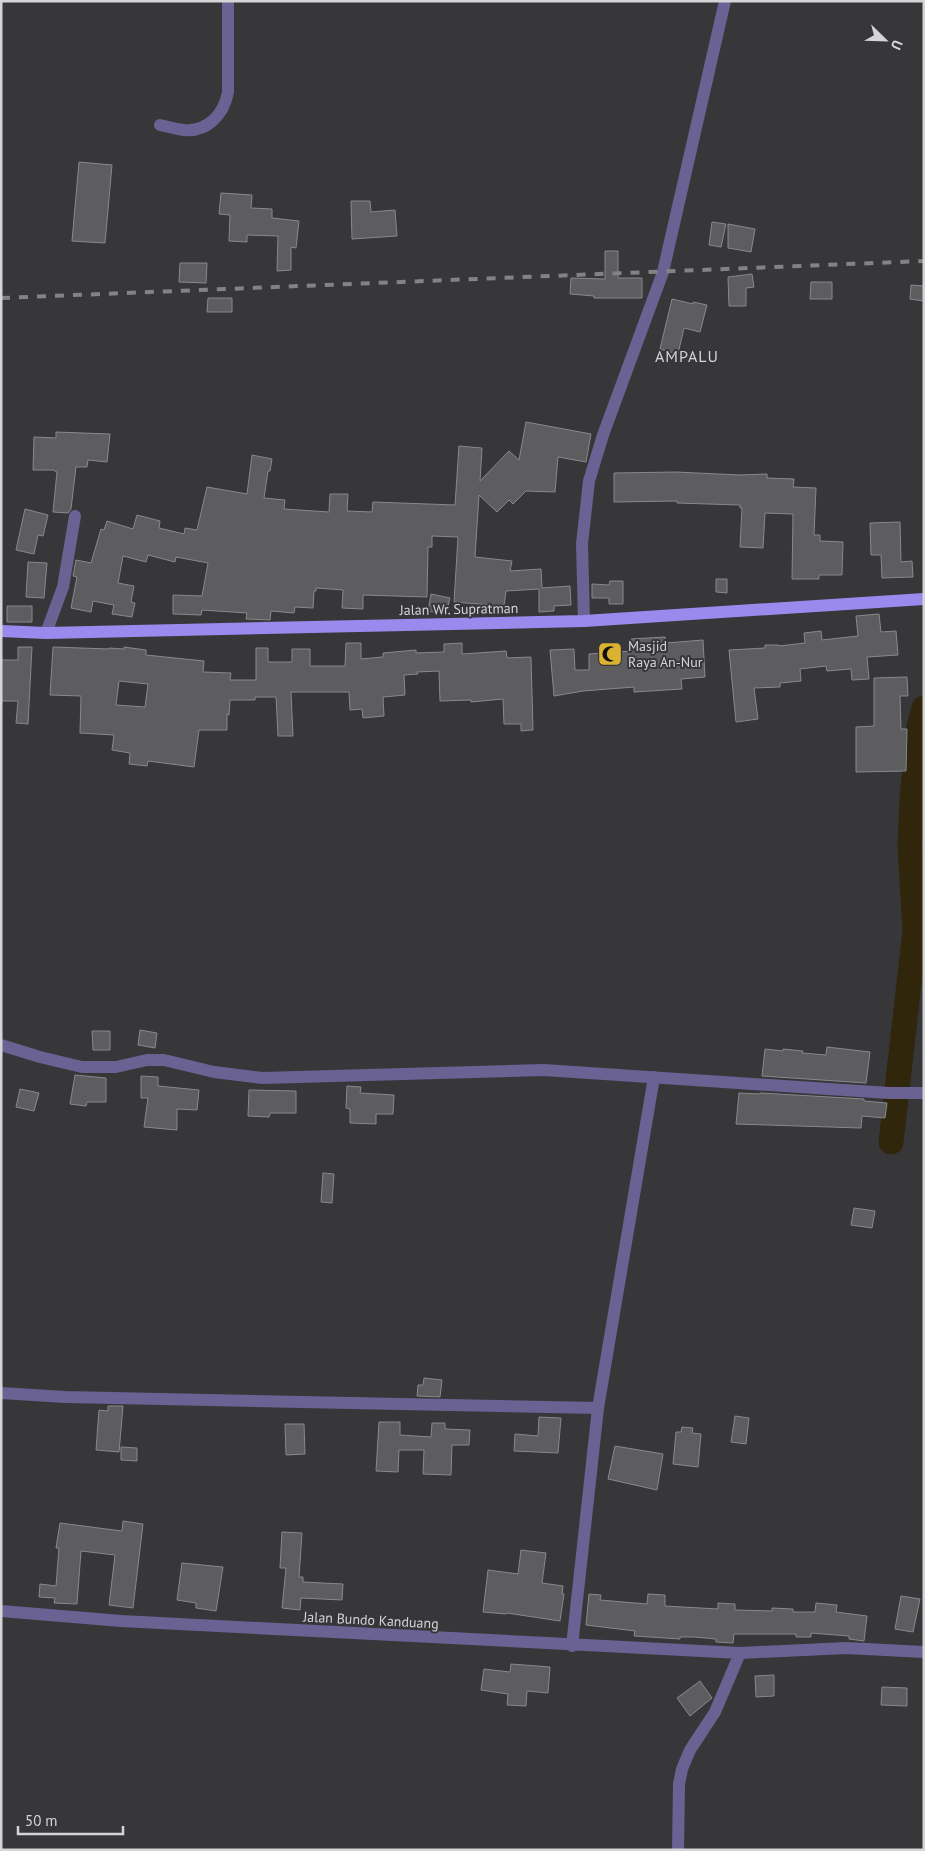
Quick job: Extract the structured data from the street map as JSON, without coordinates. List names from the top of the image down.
{
  "streets": {
    "main road": ["Jalan Wr. Supratman"],
    "street": ["Jalan Bundo Kanduang"]
  },
  "districts": ["AMPALU"],
  "places": {
    "mosque": ["Masjid Raya An-Nur"]
  },
  "scale_bar": "50 m",
  "north": "bottom right"
}
